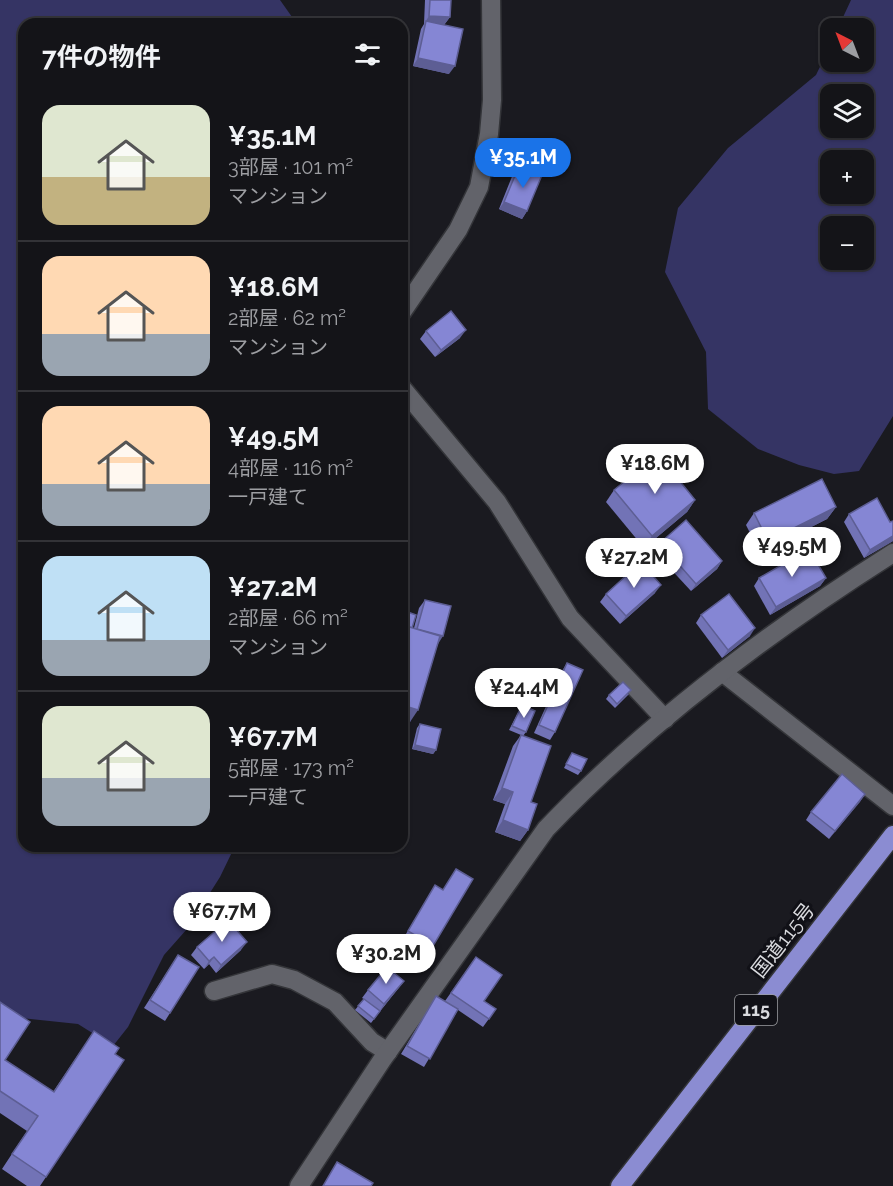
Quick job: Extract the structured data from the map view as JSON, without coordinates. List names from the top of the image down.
{
  "streets": {
    "highway": ["国道115号", "115"]
  },
  "north": "top left",
  "page": {
    "map_buttons": ["+", "−"],
    "heading": "7件の物件",
    "list": [
      {
        "name": "¥35.1M",
        "note": "3部屋 · 101 m² · マンション"
      },
      {
        "name": "¥18.6M",
        "note": "2部屋 · 62 m² · マンション"
      },
      {
        "name": "¥49.5M",
        "note": "4部屋 · 116 m² · 一戸建て"
      },
      {
        "name": "¥27.2M",
        "note": "2部屋 · 66 m² · マンション"
      },
      {
        "name": "¥67.7M",
        "note": "5部屋 · 173 m² · 一戸建て"
      }
    ],
    "price": [
      "¥35.1M",
      "¥18.6M",
      "¥49.5M",
      "¥27.2M",
      "¥24.4M",
      "¥67.7M",
      "¥30.2M"
    ]
  }
}
